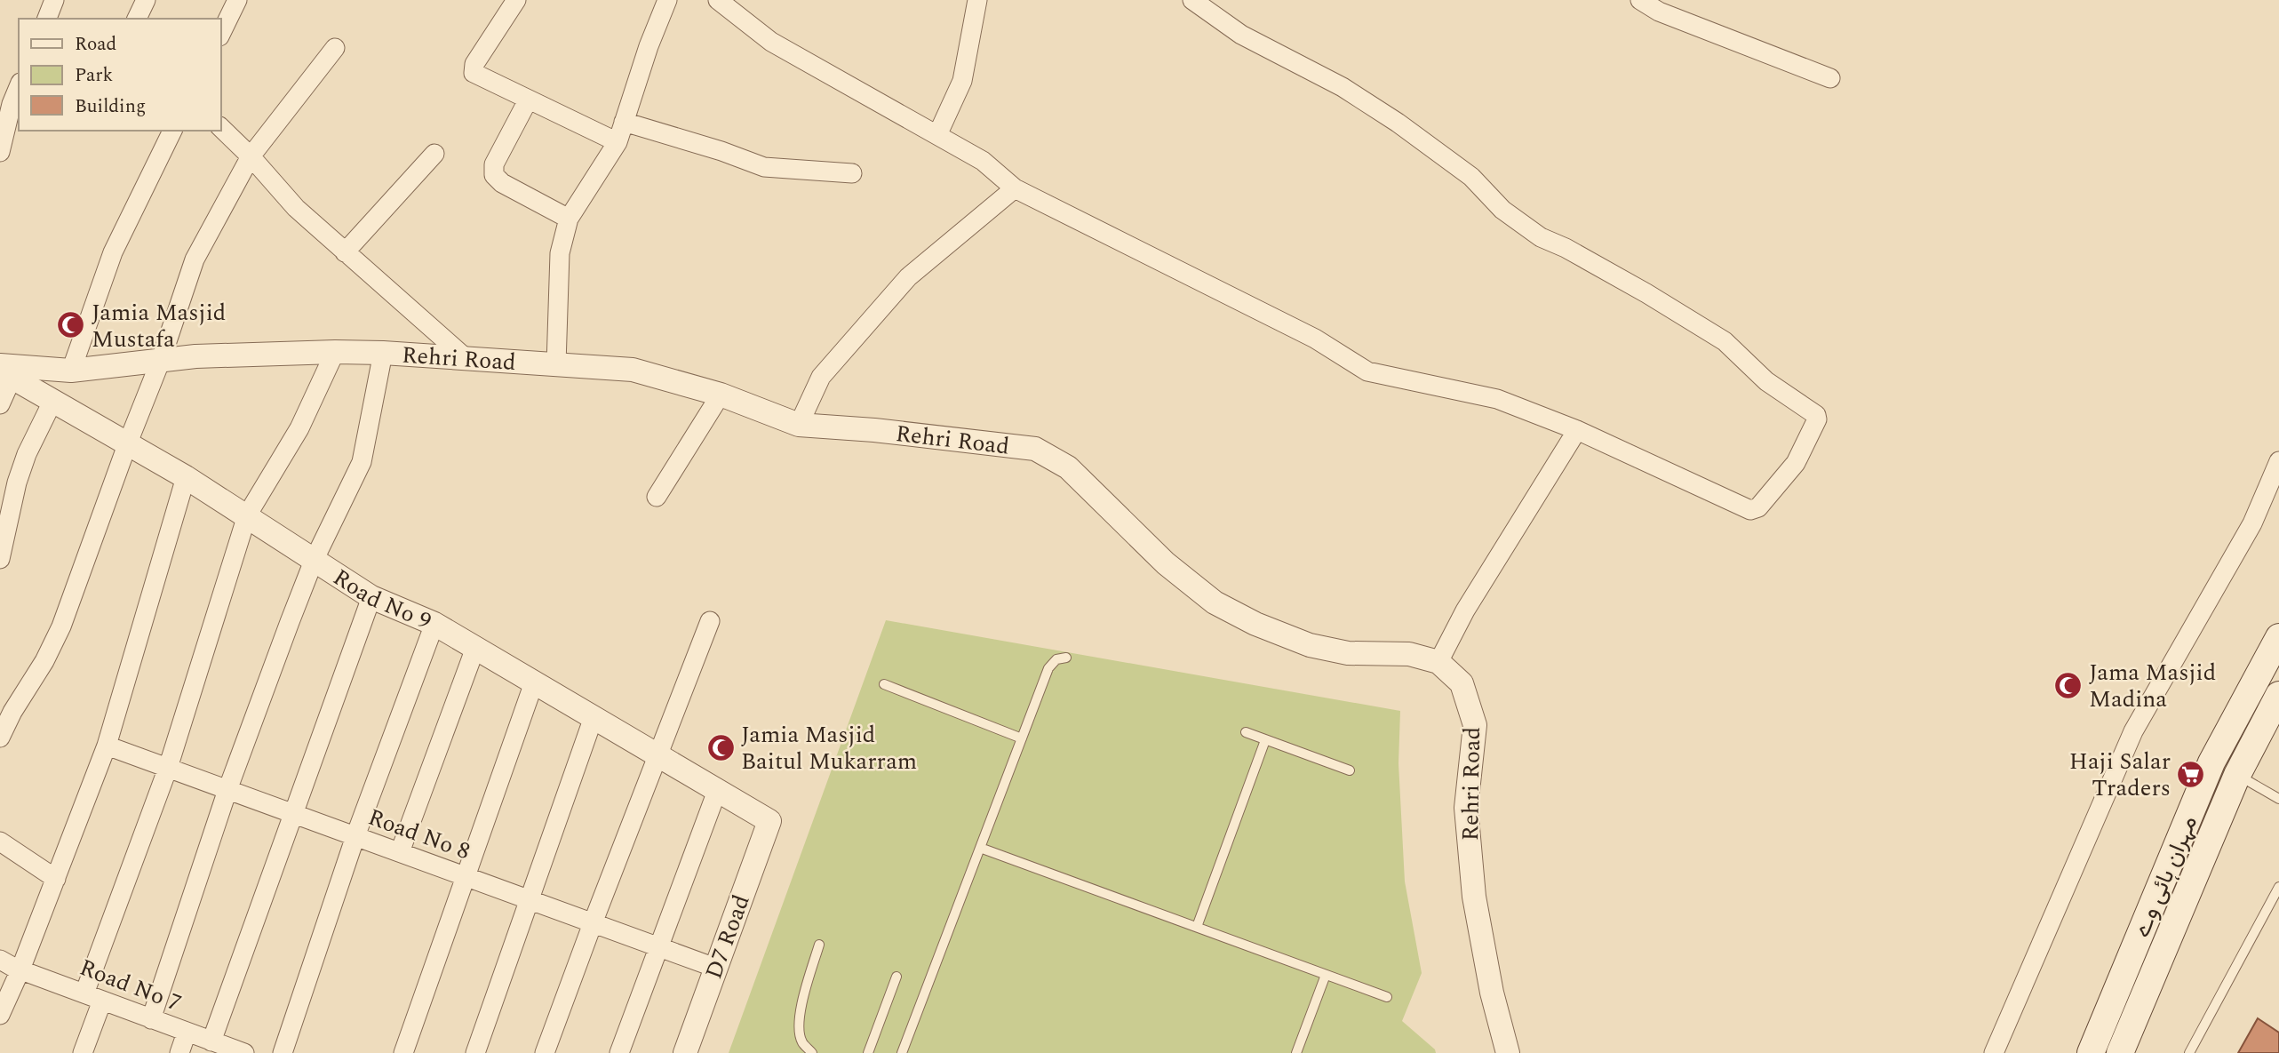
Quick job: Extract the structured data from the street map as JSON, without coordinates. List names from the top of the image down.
{
  "streets": {
    "main road": ["مہران ہائی وے"],
    "street": [
      "Rehri Road",
      "Road No 9",
      "Road No 8",
      "D7 Road",
      "Road No 7"
    ]
  },
  "crossings": [
    ["Rehri Road", "Road No 9"],
    ["Road No 9", "D7 Road"],
    ["Road No 8", "D7 Road"]
  ],
  "places": {
    "mosque": ["Jamia Masjid Mustafa", "Jama Masjid Madina", "Jamia Masjid Baitul Mukarram"],
    "supermarket": ["Haji Salar Traders"]
  },
  "legend": ["Road", "Park", "Building"]
}
